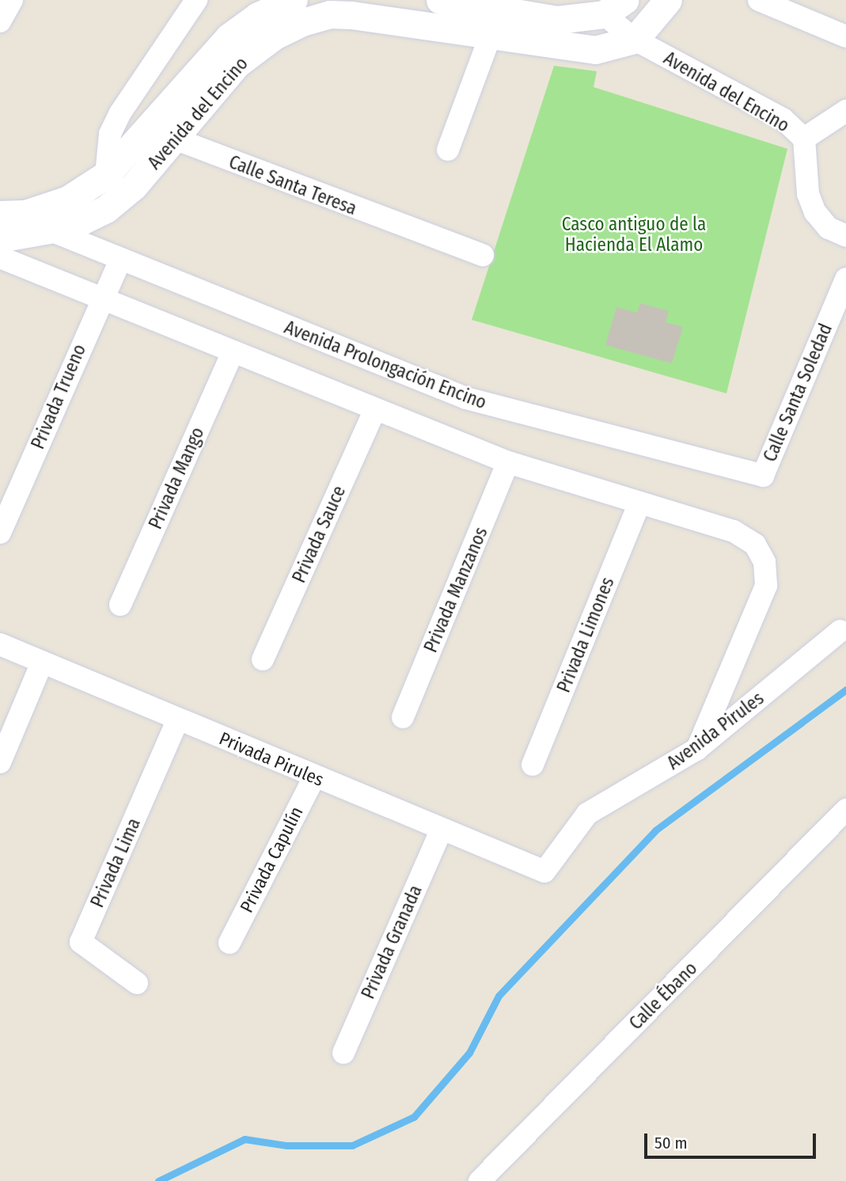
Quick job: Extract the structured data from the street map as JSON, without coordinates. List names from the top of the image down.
{
  "streets": {
    "street": [
      "Avenida del Encino",
      "Calle Santa Teresa",
      "Avenida Prolongación Encino",
      "Calle Santa Soledad",
      "Privada Trueno",
      "Privada Mango",
      "Privada Sauce",
      "Privada Manzanos",
      "Privada Limones",
      "Avenida Pirules",
      "Privada Pirules",
      "Privada Capulín",
      "Privada Lima",
      "Privada Granada",
      "Calle Ébano"
    ]
  },
  "crossings": [
    ["Avenida del Encino", "Calle Santa Teresa"],
    ["Avenida del Encino", "Avenida Prolongación Encino"],
    ["Avenida Prolongación Encino", "Calle Santa Soledad"],
    ["Avenida Prolongación Encino", "Privada Trueno"],
    ["Avenida Pirules", "Privada Pirules"],
    ["Privada Pirules", "Privada Capulín"],
    ["Privada Pirules", "Privada Lima"],
    ["Privada Pirules", "Privada Granada"]
  ],
  "parks": ["Casco antiguo de la Hacienda El Alamo"],
  "scale_bar": "50 m"
}
